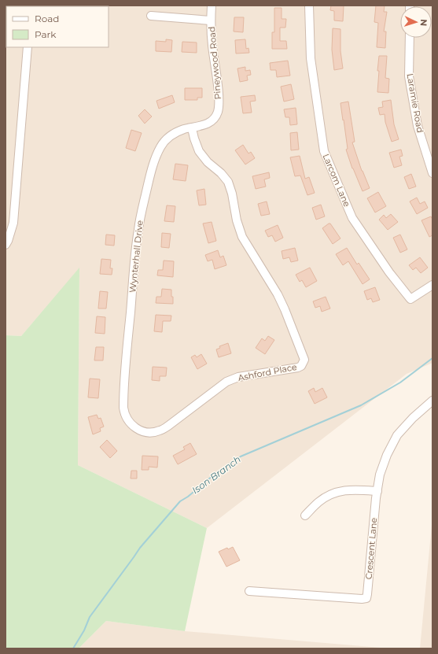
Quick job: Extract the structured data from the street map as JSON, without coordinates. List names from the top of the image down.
{
  "streets": {
    "street": [
      "Pineywood Road",
      "Laramie Road",
      "Larcom Lane",
      "Wynterhall Drive",
      "Ashford Place",
      "Crescent Lane"
    ]
  },
  "crossings": [
    ["Pineywood Road", "Wynterhall Drive"],
    ["Pineywood Road", "Ashford Place"],
    ["Wynterhall Drive", "Ashford Place"]
  ],
  "water": ["Ison Branch"],
  "legend": ["Road", "Park"],
  "north": "right"
}
